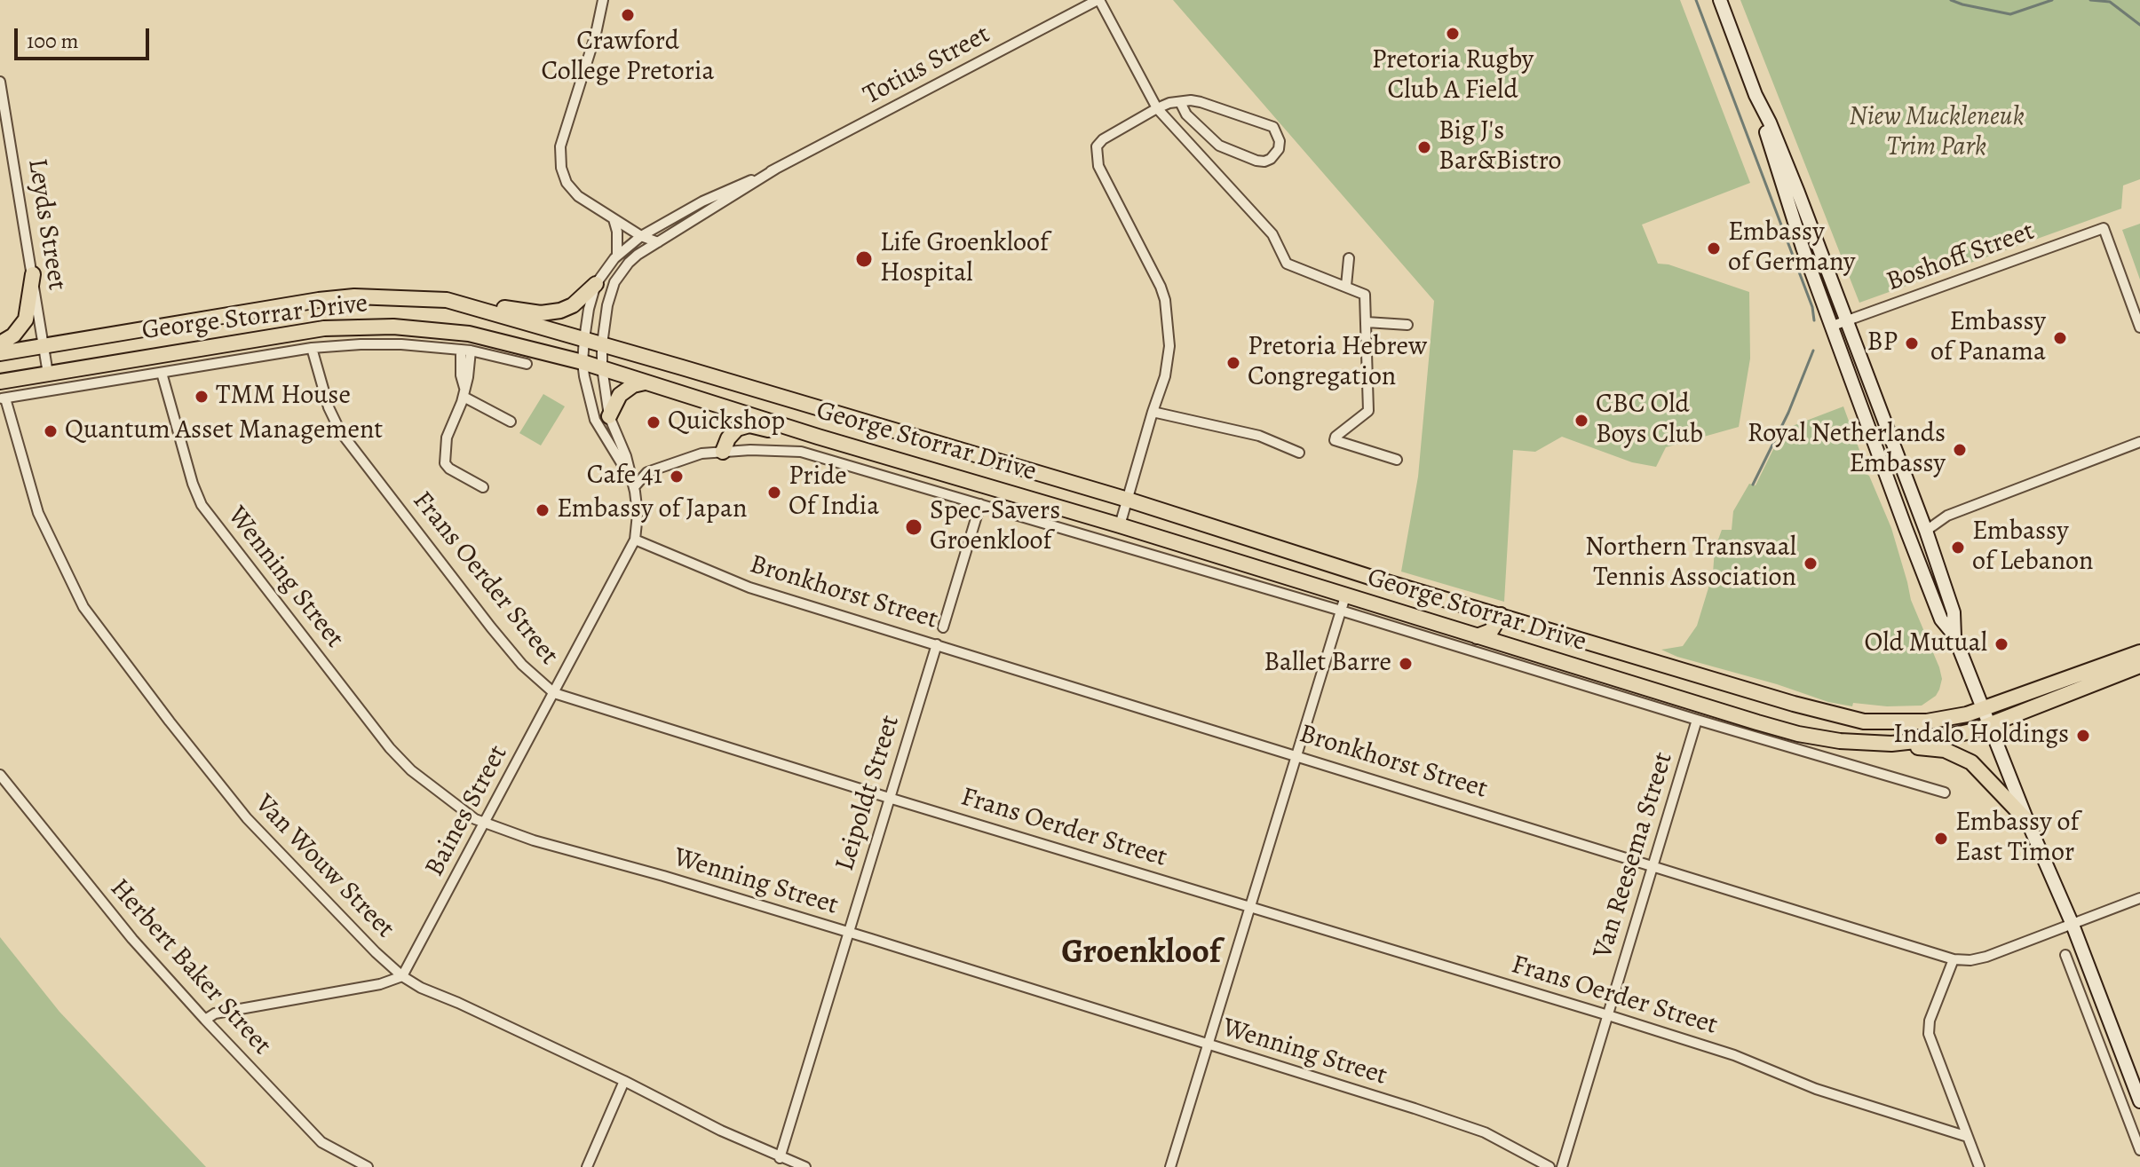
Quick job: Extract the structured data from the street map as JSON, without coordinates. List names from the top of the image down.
{
  "streets": {
    "main road": ["George Storrar Drive"],
    "street": [
      "Totius Street",
      "Leyds Street",
      "Boshoff Street",
      "Wenning Street",
      "Frans Oerder Street",
      "Bronkhorst Street",
      "Leipoldt Street",
      "Baines Street",
      "Van Reesema Street",
      "Van Wouw Street",
      "Herbert Baker Street"
    ]
  },
  "crossings": [
    ["Totius Street", "George Storrar Drive"],
    ["Totius Street", "Baines Street"],
    ["Leyds Street", "George Storrar Drive"],
    ["George Storrar Drive", "Wenning Street"],
    ["George Storrar Drive", "Frans Oerder Street"],
    ["George Storrar Drive", "Baines Street"],
    ["George Storrar Drive", "Van Reesema Street"],
    ["George Storrar Drive", "Van Wouw Street"],
    ["Wenning Street", "Leipoldt Street"],
    ["Wenning Street", "Baines Street"],
    ["Frans Oerder Street", "Leipoldt Street"],
    ["Frans Oerder Street", "Baines Street"],
    ["Frans Oerder Street", "Van Reesema Street"],
    ["Bronkhorst Street", "Leipoldt Street"],
    ["Bronkhorst Street", "Baines Street"],
    ["Bronkhorst Street", "Van Reesema Street"],
    ["Leipoldt Street", "Van Wouw Street"],
    ["Baines Street", "Van Wouw Street"]
  ],
  "districts": ["Groenkloof"],
  "parks": ["Niew Muckleneuk Trim Park"],
  "places": [
    "Crawford College Pretoria",
    "Pretoria Rugby Club A Field",
    "Big J's Bar&Bistro",
    "Embassy of Germany",
    "Life Groenkloof Hospital",
    "Embassy of Panama",
    "BP",
    "Pretoria Hebrew Congregation",
    "TMM House",
    "CBC Old Boys Club",
    "Quickshop",
    "Quantum Asset Management",
    "Royal Netherlands Embassy",
    "Cafe 41",
    "Pride Of India",
    "Embassy of Japan",
    "Spec-Savers Groenkloof",
    "Embassy of Lebanon",
    "Northern Transvaal Tennis Association",
    "Old Mutual",
    "Ballet Barre",
    "Indalo Holdings",
    "Embassy of East Timor"
  ],
  "scale_bar": "100 m"
}
